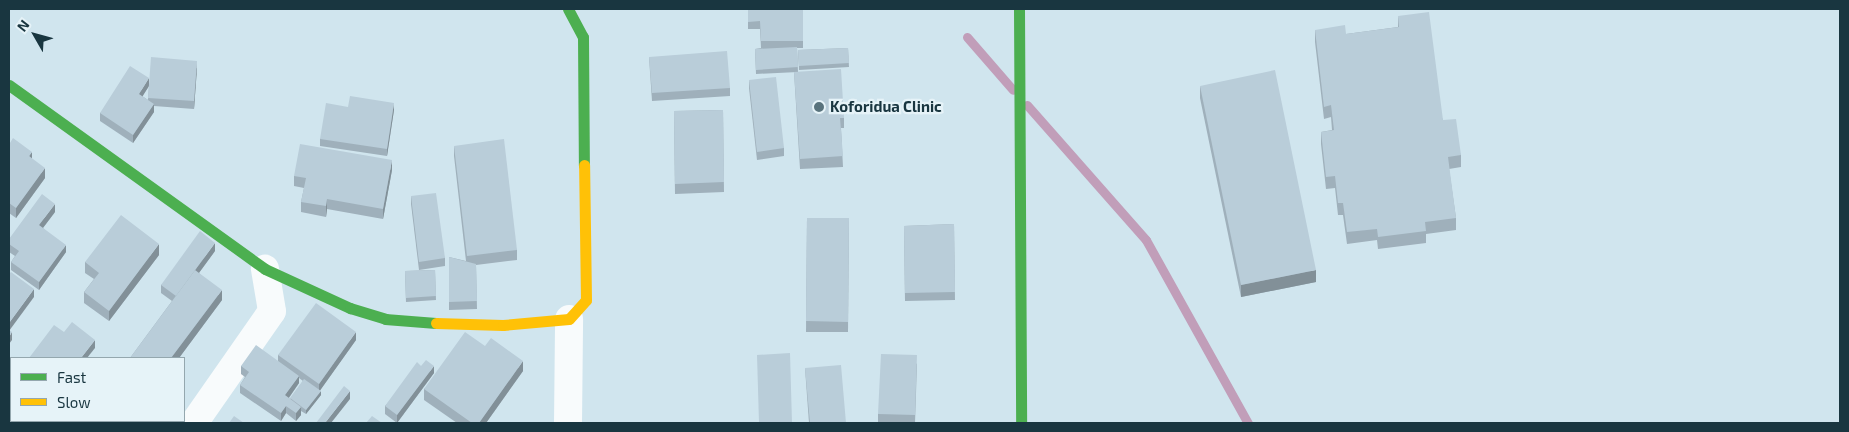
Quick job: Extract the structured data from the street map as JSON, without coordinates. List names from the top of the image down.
{
  "places": ["Koforidua Clinic"],
  "legend": ["Fast", "Slow"],
  "north": "top left"
}
